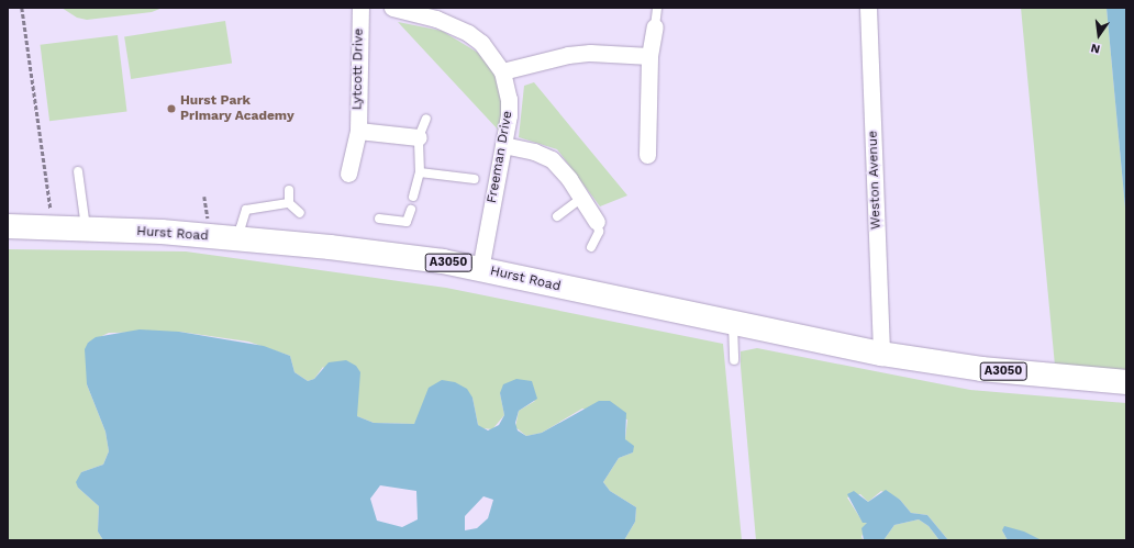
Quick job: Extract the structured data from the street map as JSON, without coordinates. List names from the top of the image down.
{
  "streets": {
    "main road": ["Hurst Road", "A3050"],
    "street": ["Lytcott Drive", "Freeman Drive", "Weston Avenue"]
  },
  "crossings": [
    ["Freeman Drive", "Hurst Road"],
    ["Weston Avenue", "Hurst Road"],
    ["Weston Avenue", "A3050"],
    ["Hurst Road", "A3050"]
  ],
  "places": ["Hurst Park Primary Academy"],
  "north": "bottom"
}
